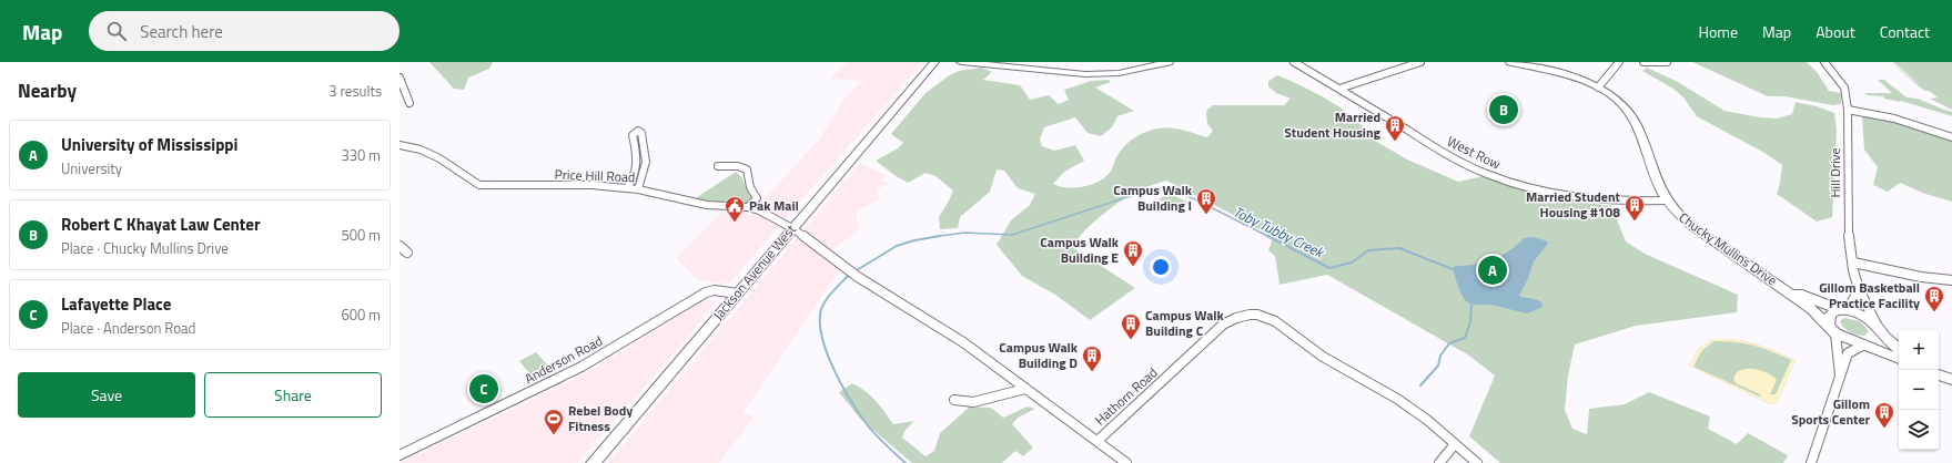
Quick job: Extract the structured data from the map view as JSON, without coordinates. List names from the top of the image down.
{
  "streets": {
    "street": [
      "West Row",
      "Hill Drive",
      "Price Hill Road",
      "Chucky Mullins Drive",
      "Jackson Avenue West",
      "Anderson Road",
      "Hathorn Road"
    ]
  },
  "crossings": [
    ["West Row", "Chucky Mullins Drive"],
    ["Hill Drive", "Chucky Mullins Drive"],
    ["Price Hill Road", "Jackson Avenue West"],
    ["Price Hill Road", "Hathorn Road"],
    ["Jackson Avenue West", "Anderson Road"],
    ["Jackson Avenue West", "Hathorn Road"]
  ],
  "water": ["Toby Tubby Creek"],
  "places": {
    "building": [
      "Married Student Housing",
      "Campus Walk Building I",
      "Married Student Housing #108",
      "Campus Walk Building E",
      "Gillom Basketball Practice Facility",
      "Campus Walk Building C",
      "Campus Walk Building D",
      "Gillom Sports Center"
    ],
    "public building": ["Pak Mail"],
    "sports": ["Rebel Body Fitness"]
  },
  "page": {
    "header": "Map",
    "search": "Search here",
    "nav": [
      "Home",
      "Map",
      "About",
      "Contact"
    ],
    "heading": ["Nearby", "3 results"],
    "pins": ["B", "A", "C"],
    "list": [
      {
        "mark": "A",
        "name": "University of Mississippi",
        "note": "University",
        "value": "330 m"
      },
      {
        "mark": "B",
        "name": "Robert C Khayat Law Center",
        "note": "Place · Chucky Mullins Drive",
        "value": "500 m"
      },
      {
        "mark": "C",
        "name": "Lafayette Place",
        "note": "Place · Anderson Road",
        "value": "600 m"
      }
    ],
    "map_buttons": ["+", "−"],
    "buttons": ["Save", "Share"]
  }
}
